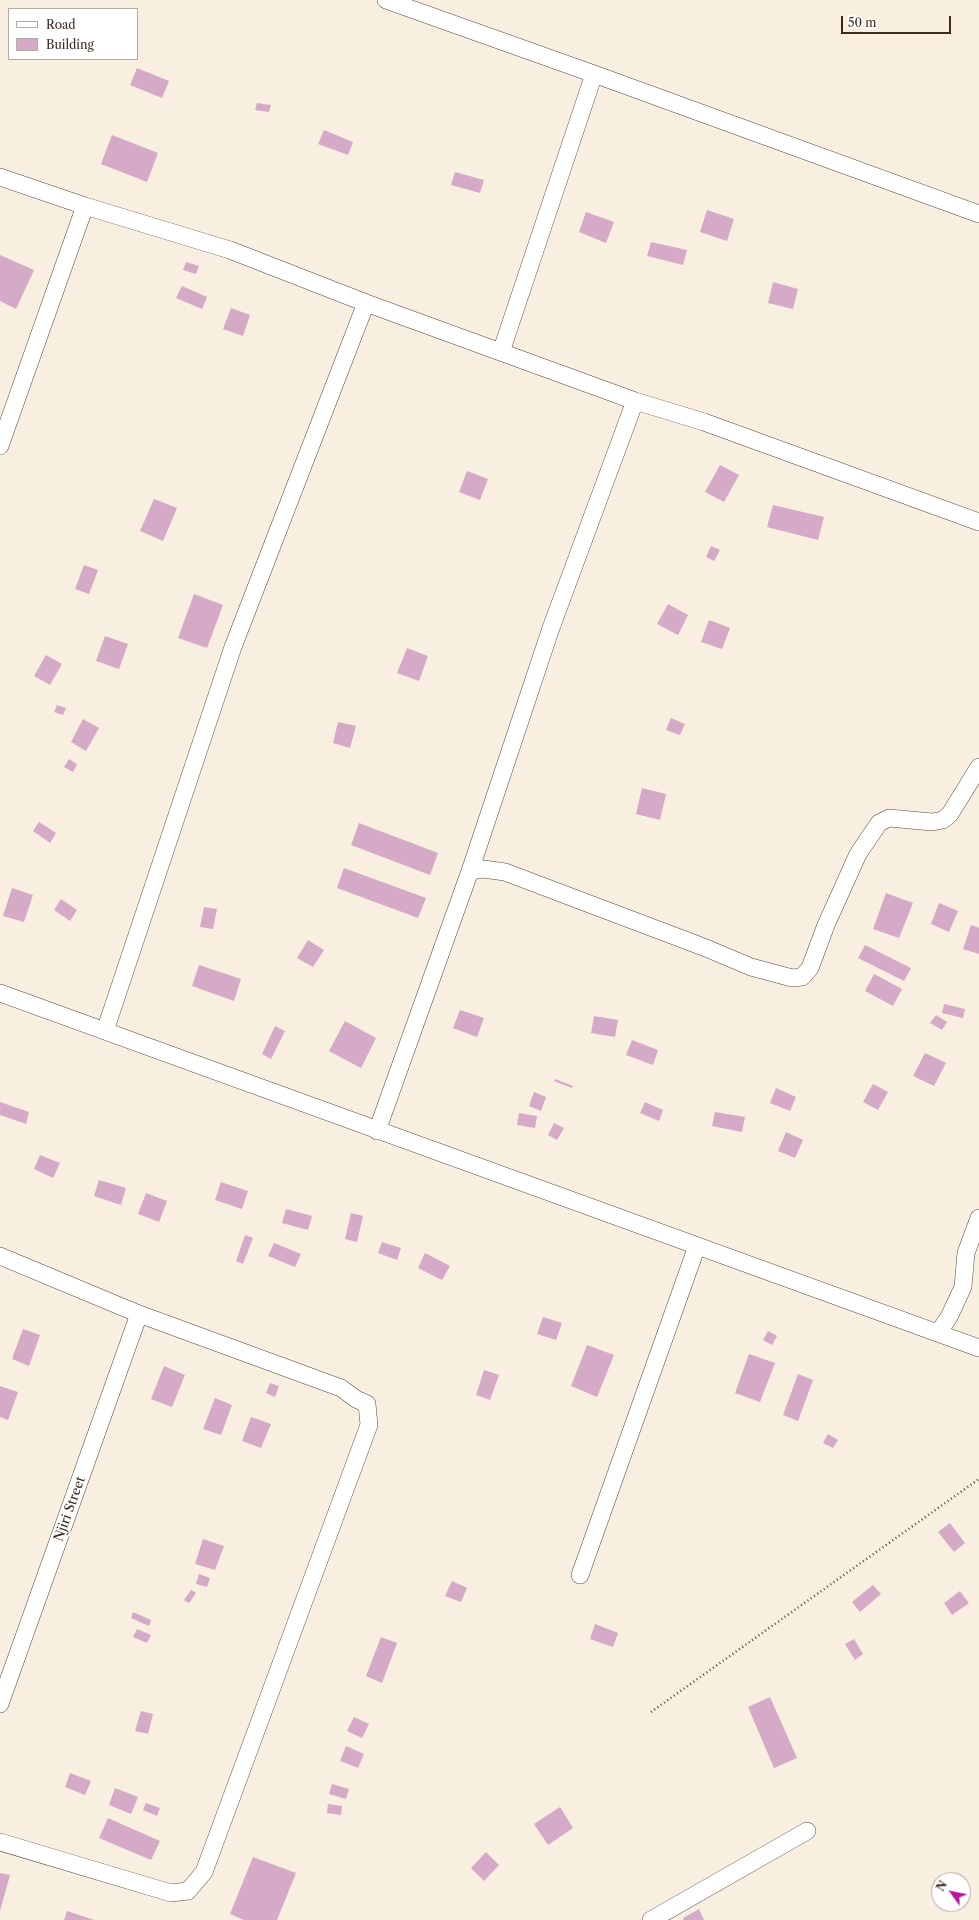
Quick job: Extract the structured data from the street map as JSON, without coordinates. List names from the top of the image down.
{
  "streets": {
    "street": ["Njiri Street"]
  },
  "legend": ["Road", "Building"],
  "scale_bar": "50 m",
  "north": "top left"
}
